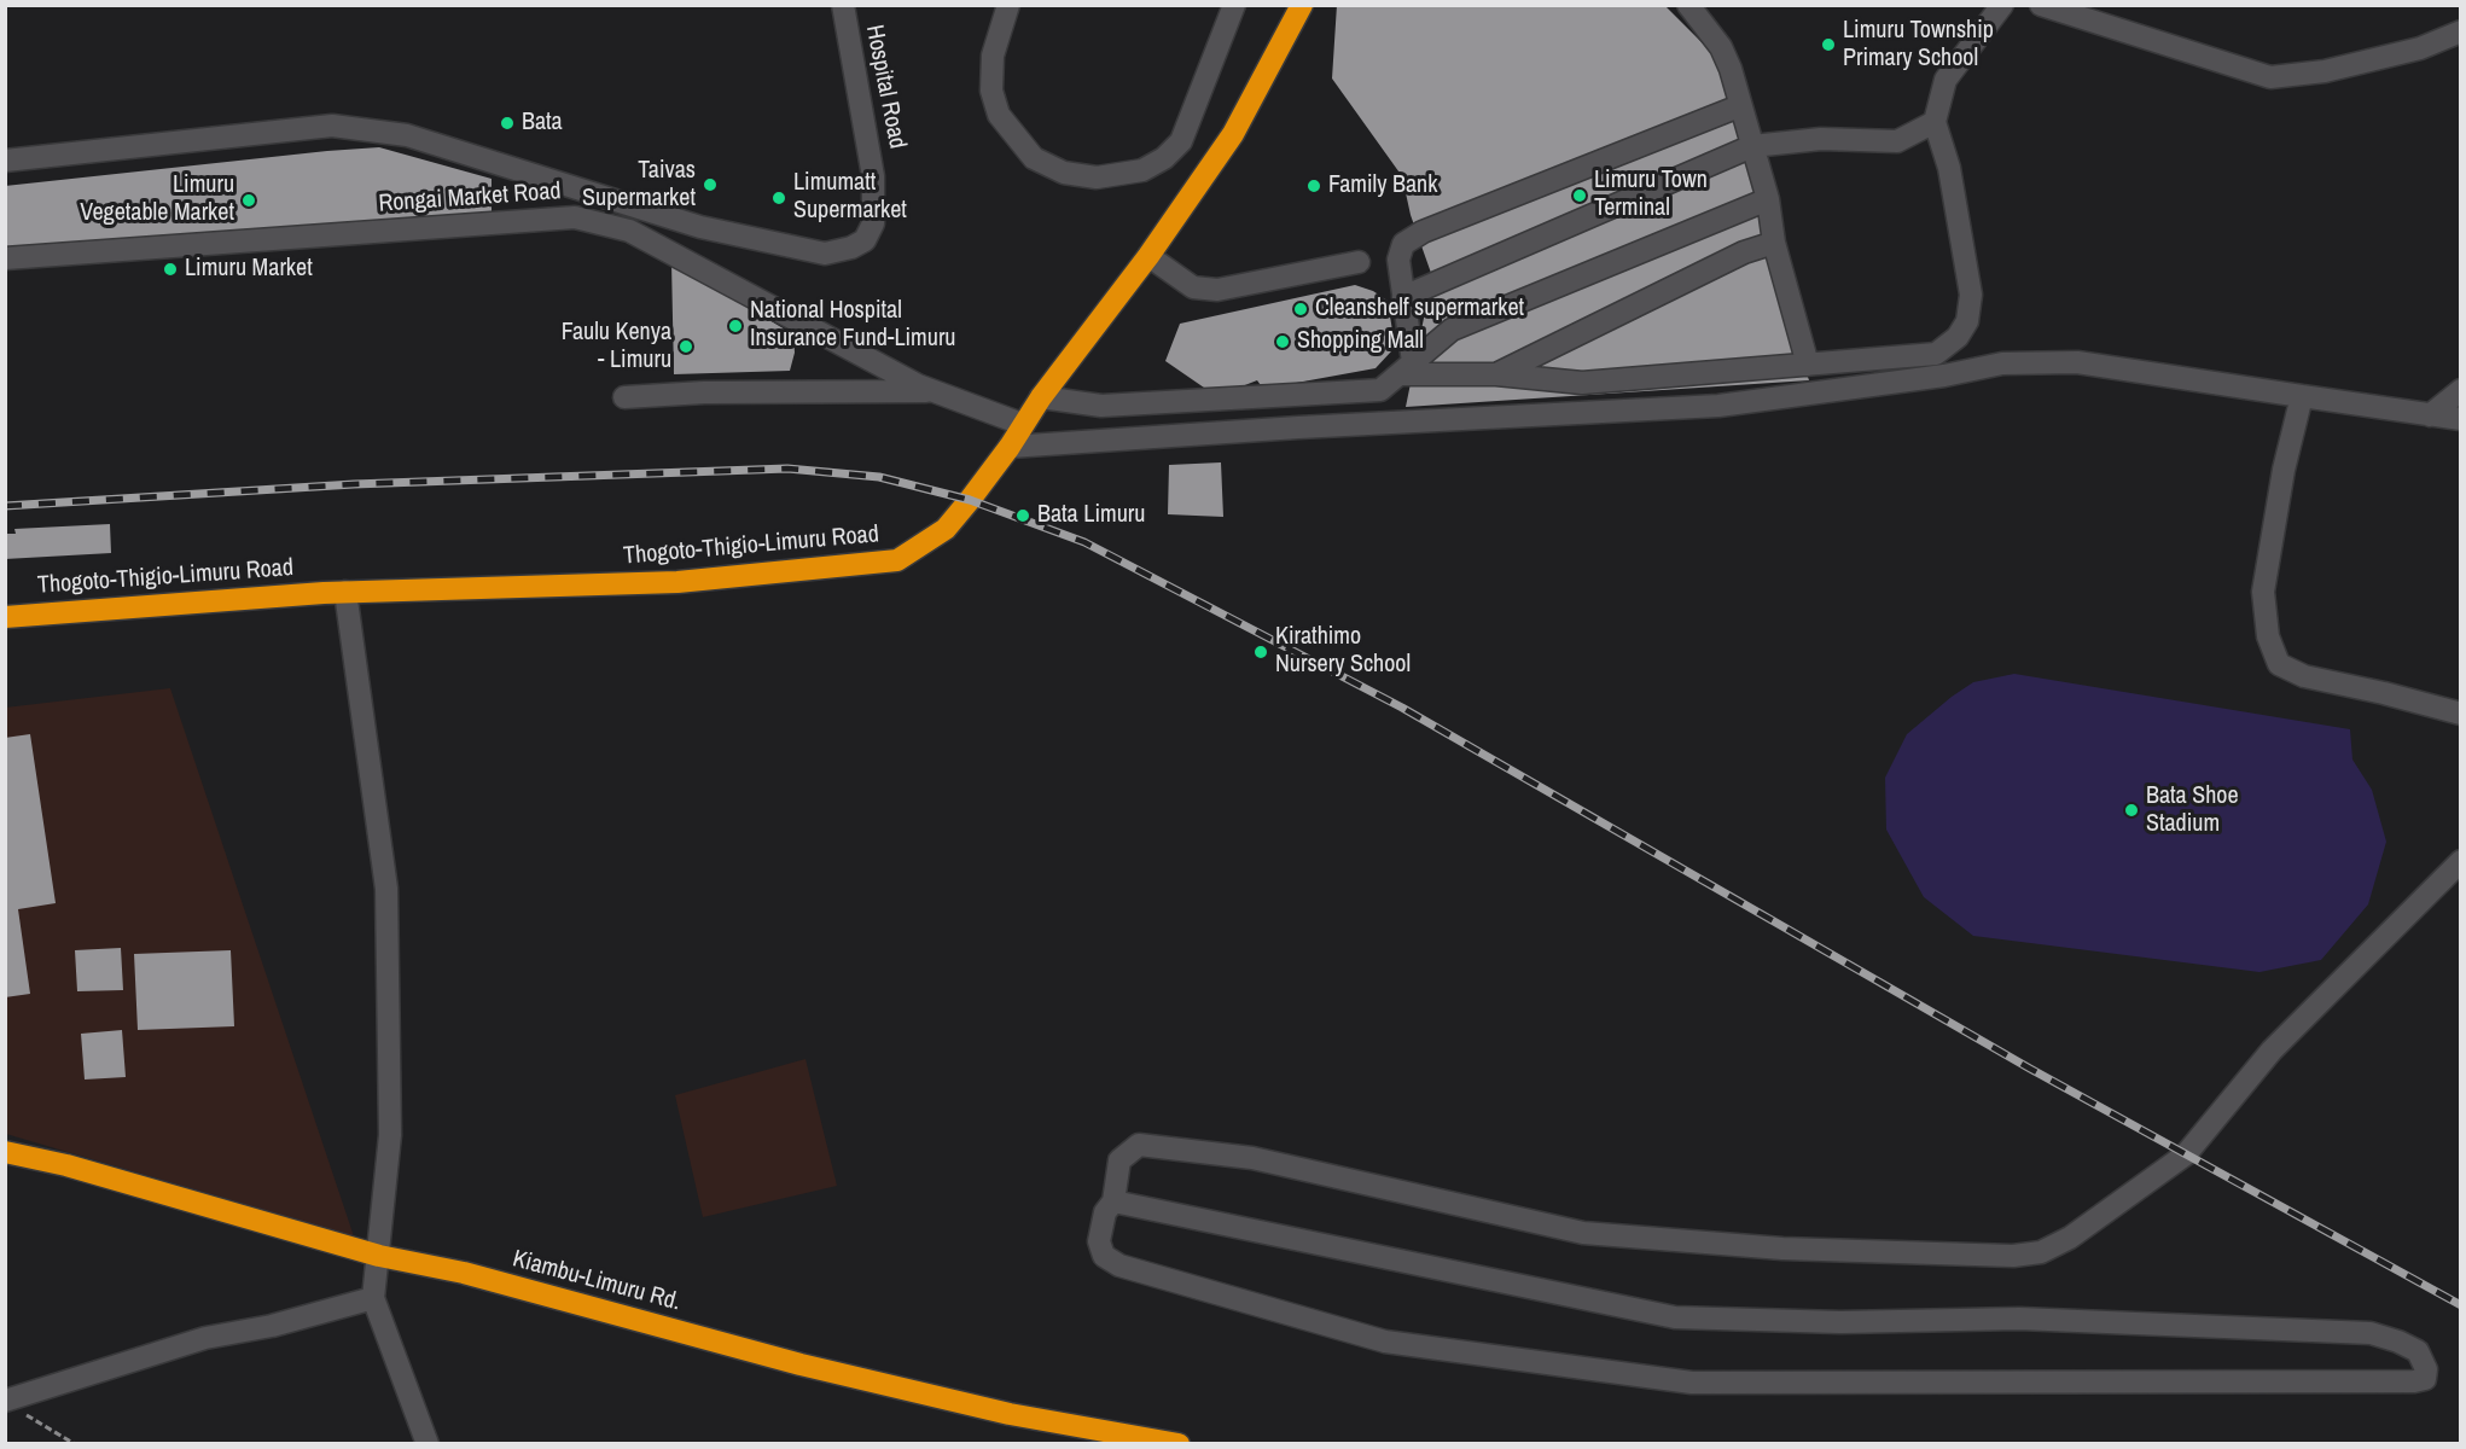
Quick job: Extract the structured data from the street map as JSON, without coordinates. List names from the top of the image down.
{
  "streets": {
    "highway": ["Thogoto-Thigio-Limuru Road", "Kiambu-Limuru Rd."],
    "street": ["Hospital Road", "Rongai Market Road"]
  },
  "crossings": [
    ["Hospital Road", "Rongai Market Road"],
    ["Rongai Market Road", "Thogoto-Thigio-Limuru Road"]
  ],
  "places": [
    "Limuru Township Primary School",
    "Bata",
    "Taivas Supermarket",
    "Family Bank",
    "Limuru Town Terminal",
    "Limumatt Supermarket",
    "Limuru Vegetable Market",
    "Limuru Market",
    "Cleanshelf supermarket",
    "National Hospital Insurance Fund-Limuru",
    "Shopping Mall",
    "Faulu Kenya - Limuru",
    "Bata Limuru",
    "Kirathimo Nursery School",
    "Bata Shoe Stadium"
  ]
}
